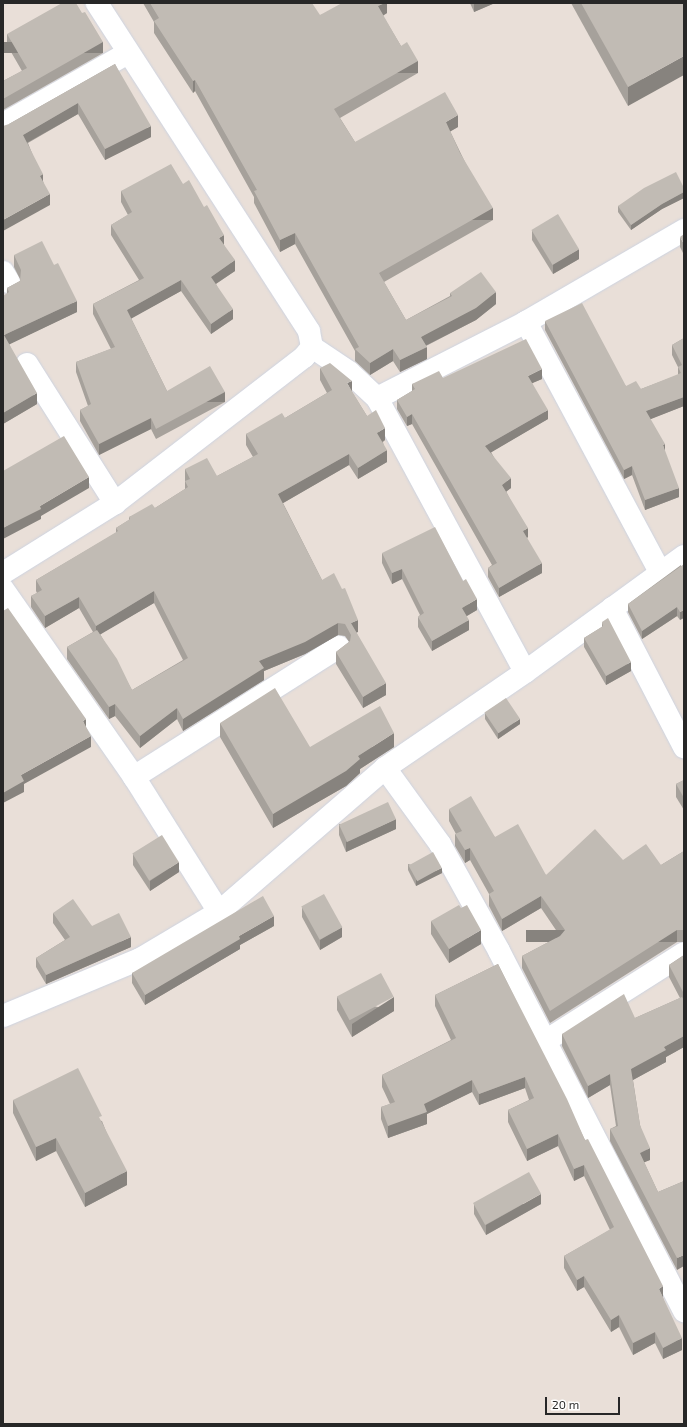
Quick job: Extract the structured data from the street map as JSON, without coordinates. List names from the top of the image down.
{
  "scale_bar": "20 m"
}
